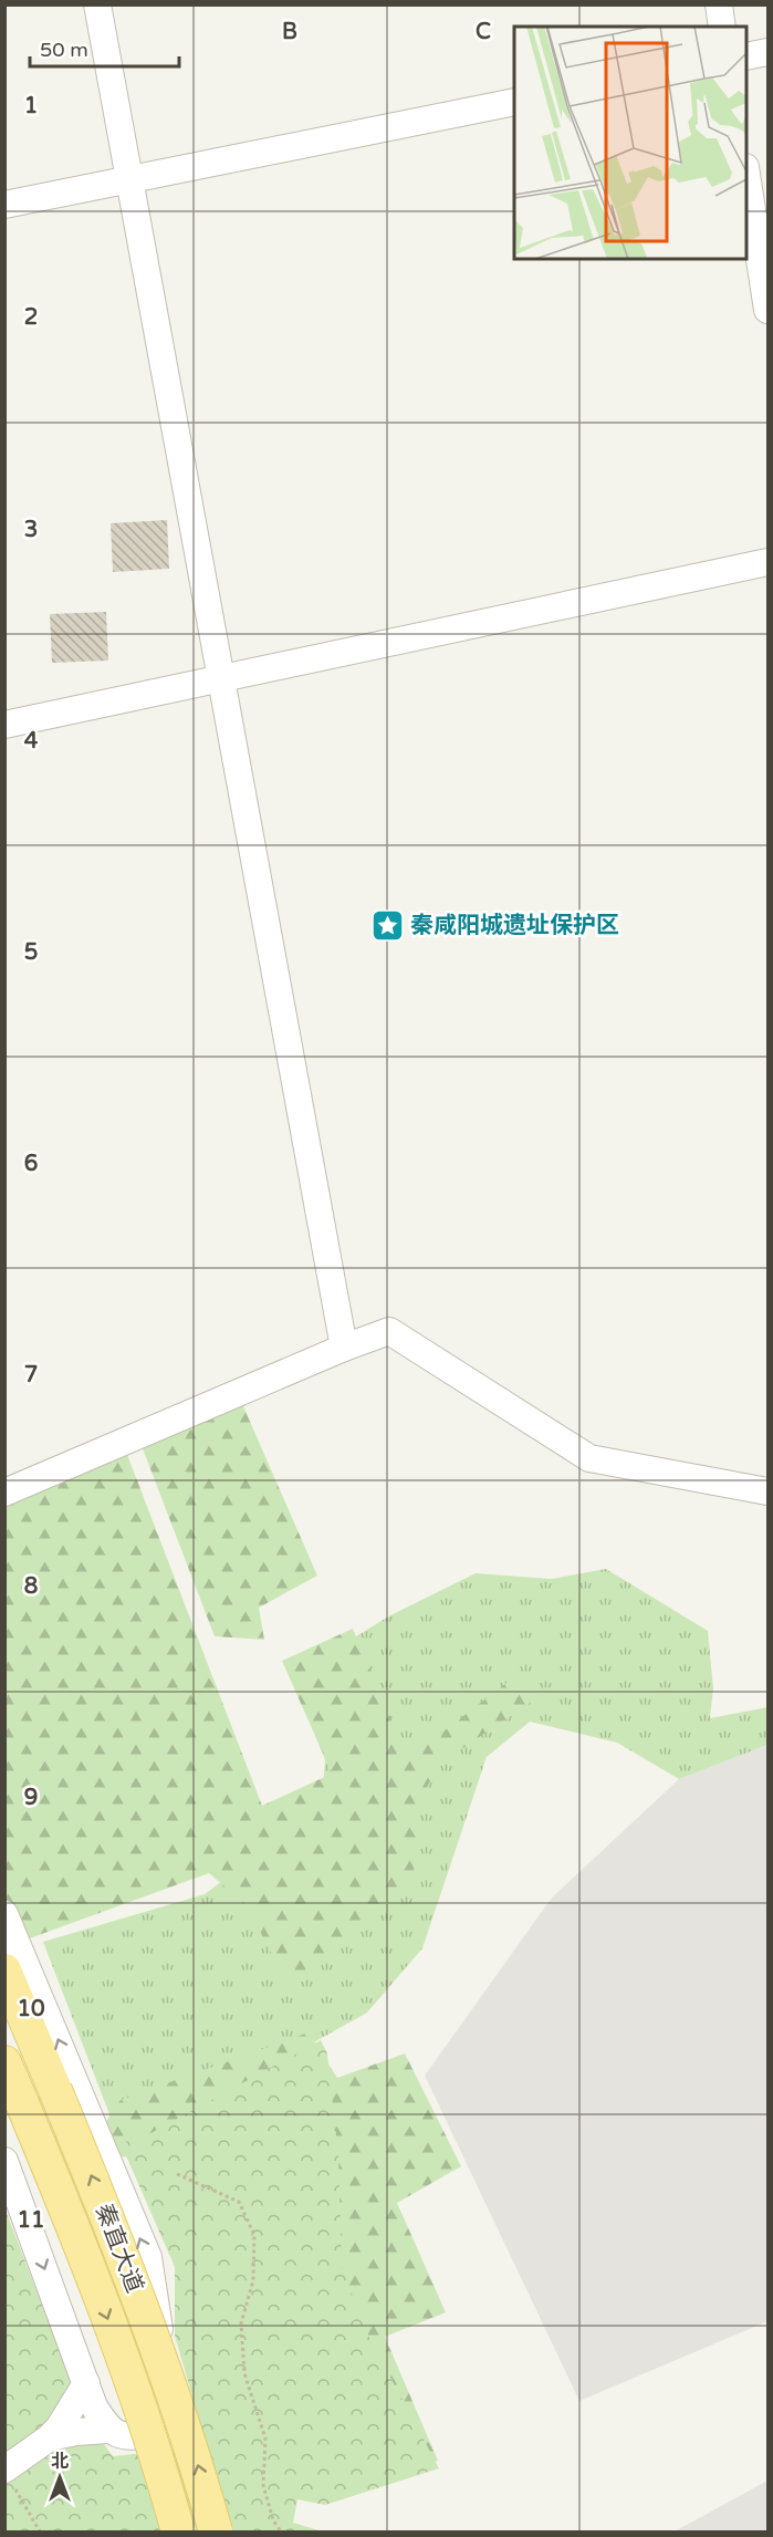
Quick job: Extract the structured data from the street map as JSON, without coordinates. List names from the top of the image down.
{
  "streets": {
    "main road": ["秦直大道"]
  },
  "places": {
    "place": ["秦咸阳城遗址保护区"]
  },
  "scale_bar": "50 m",
  "north": "top",
  "grid": {
    "columns": ["B", "C"],
    "rows": [
      "1",
      "2",
      "3",
      "4",
      "5",
      "6",
      "7",
      "8",
      "9",
      "10",
      "11"
    ]
  }
}
